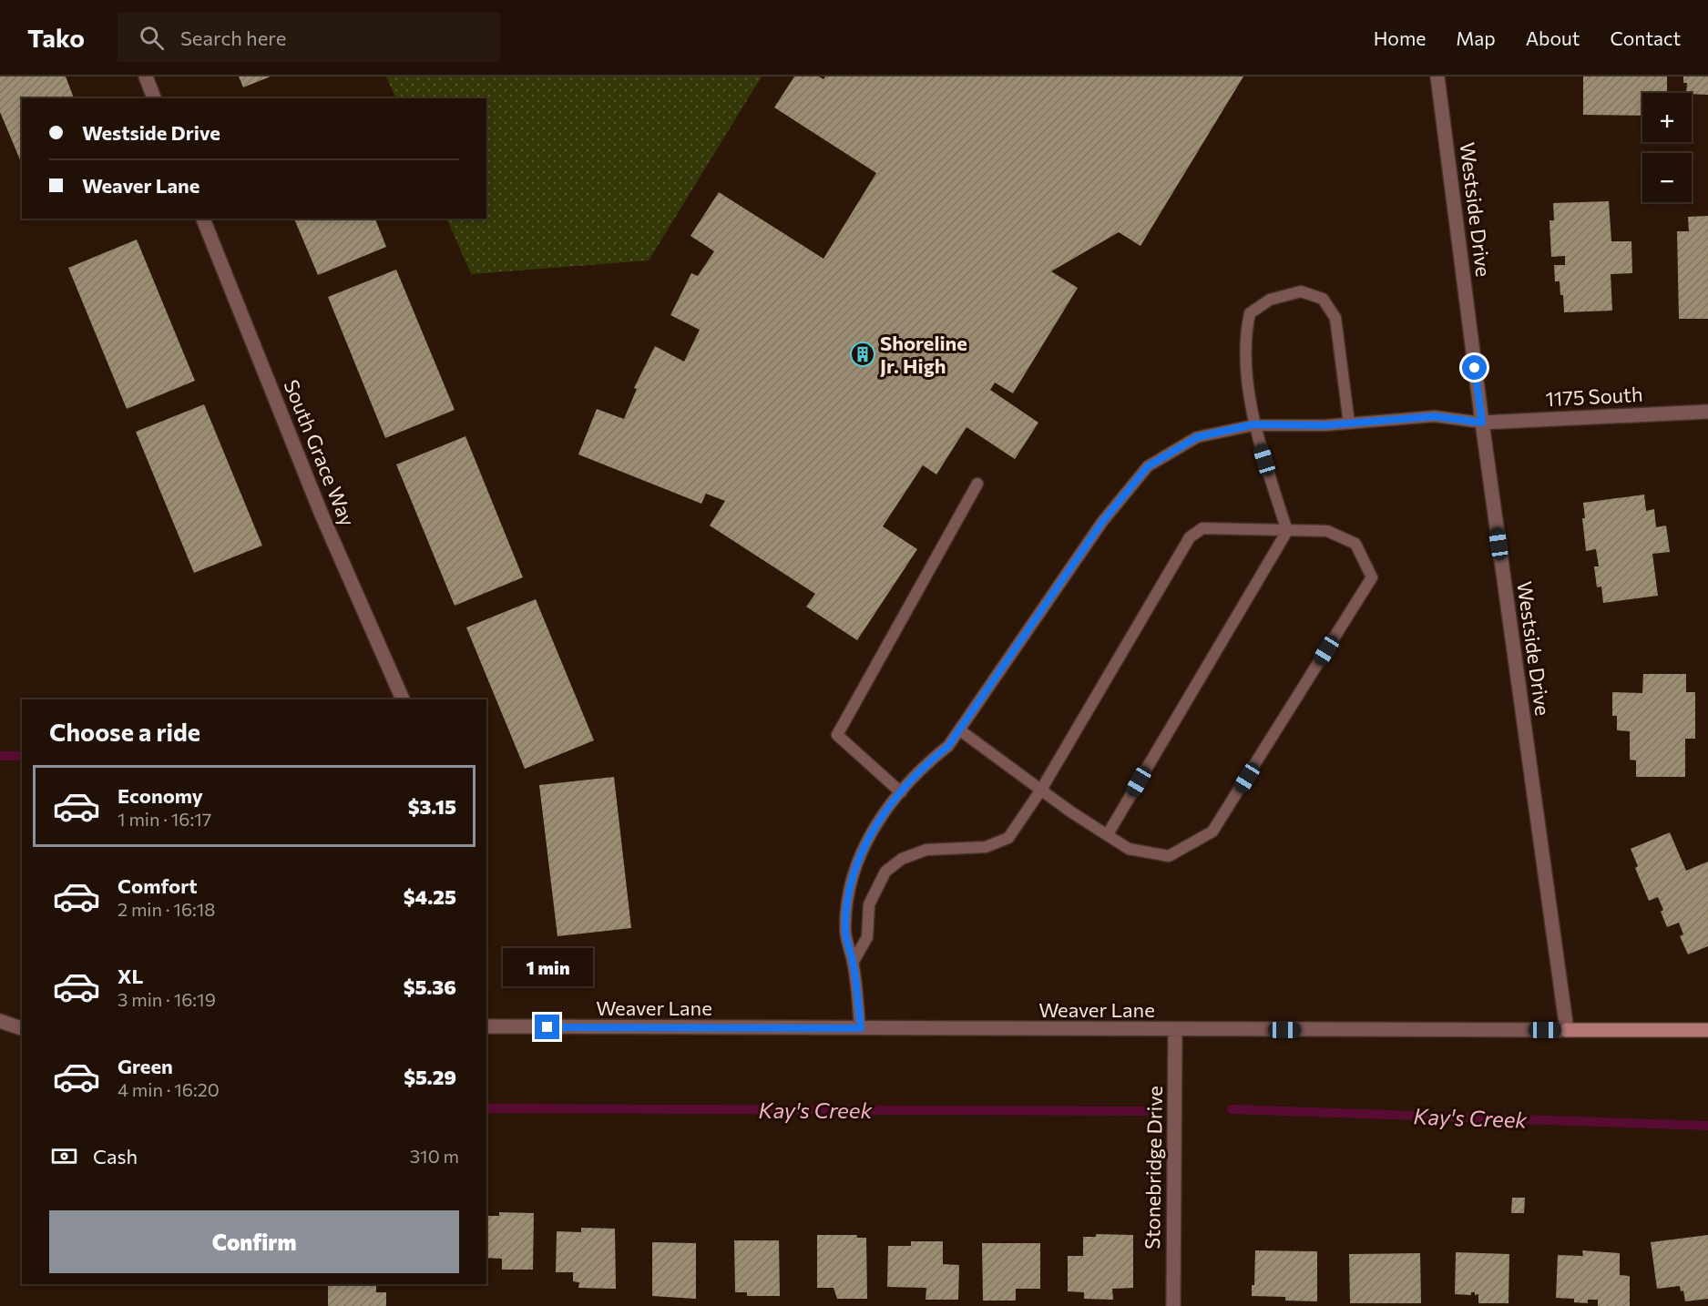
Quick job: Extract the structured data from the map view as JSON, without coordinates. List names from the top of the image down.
{
  "streets": {
    "street": [
      "Westside Drive",
      "1175 South",
      "South Grace Way",
      "Weaver Lane",
      "Stonebridge Drive"
    ]
  },
  "crossings": [
    ["Westside Drive", "1175 South"],
    ["Westside Drive", "Weaver Lane"],
    ["Weaver Lane", "Stonebridge Drive"]
  ],
  "water": ["Kay's Creek"],
  "places": {
    "building": ["Shoreline Jr. High"]
  },
  "page": {
    "header": "Tako",
    "search": "Search here",
    "nav": [
      "Home",
      "Map",
      "About",
      "Contact"
    ],
    "map_buttons": ["+", "−"],
    "banner": ["Westside Drive", "Weaver Lane"],
    "heading": "Choose a ride",
    "list": [
      {
        "name": "Economy",
        "note": "1 min · 16:17",
        "value": "$3.15"
      },
      {
        "name": "Comfort",
        "note": "2 min · 16:18",
        "value": "$4.25"
      },
      {
        "name": "XL",
        "note": "3 min · 16:19",
        "value": "$5.36"
      },
      {
        "name": "Green",
        "note": "4 min · 16:20",
        "value": "$5.29"
      }
    ],
    "bubble": "1 min",
    "pay": ["Cash", "310 m"],
    "buttons": "Confirm"
  }
}
